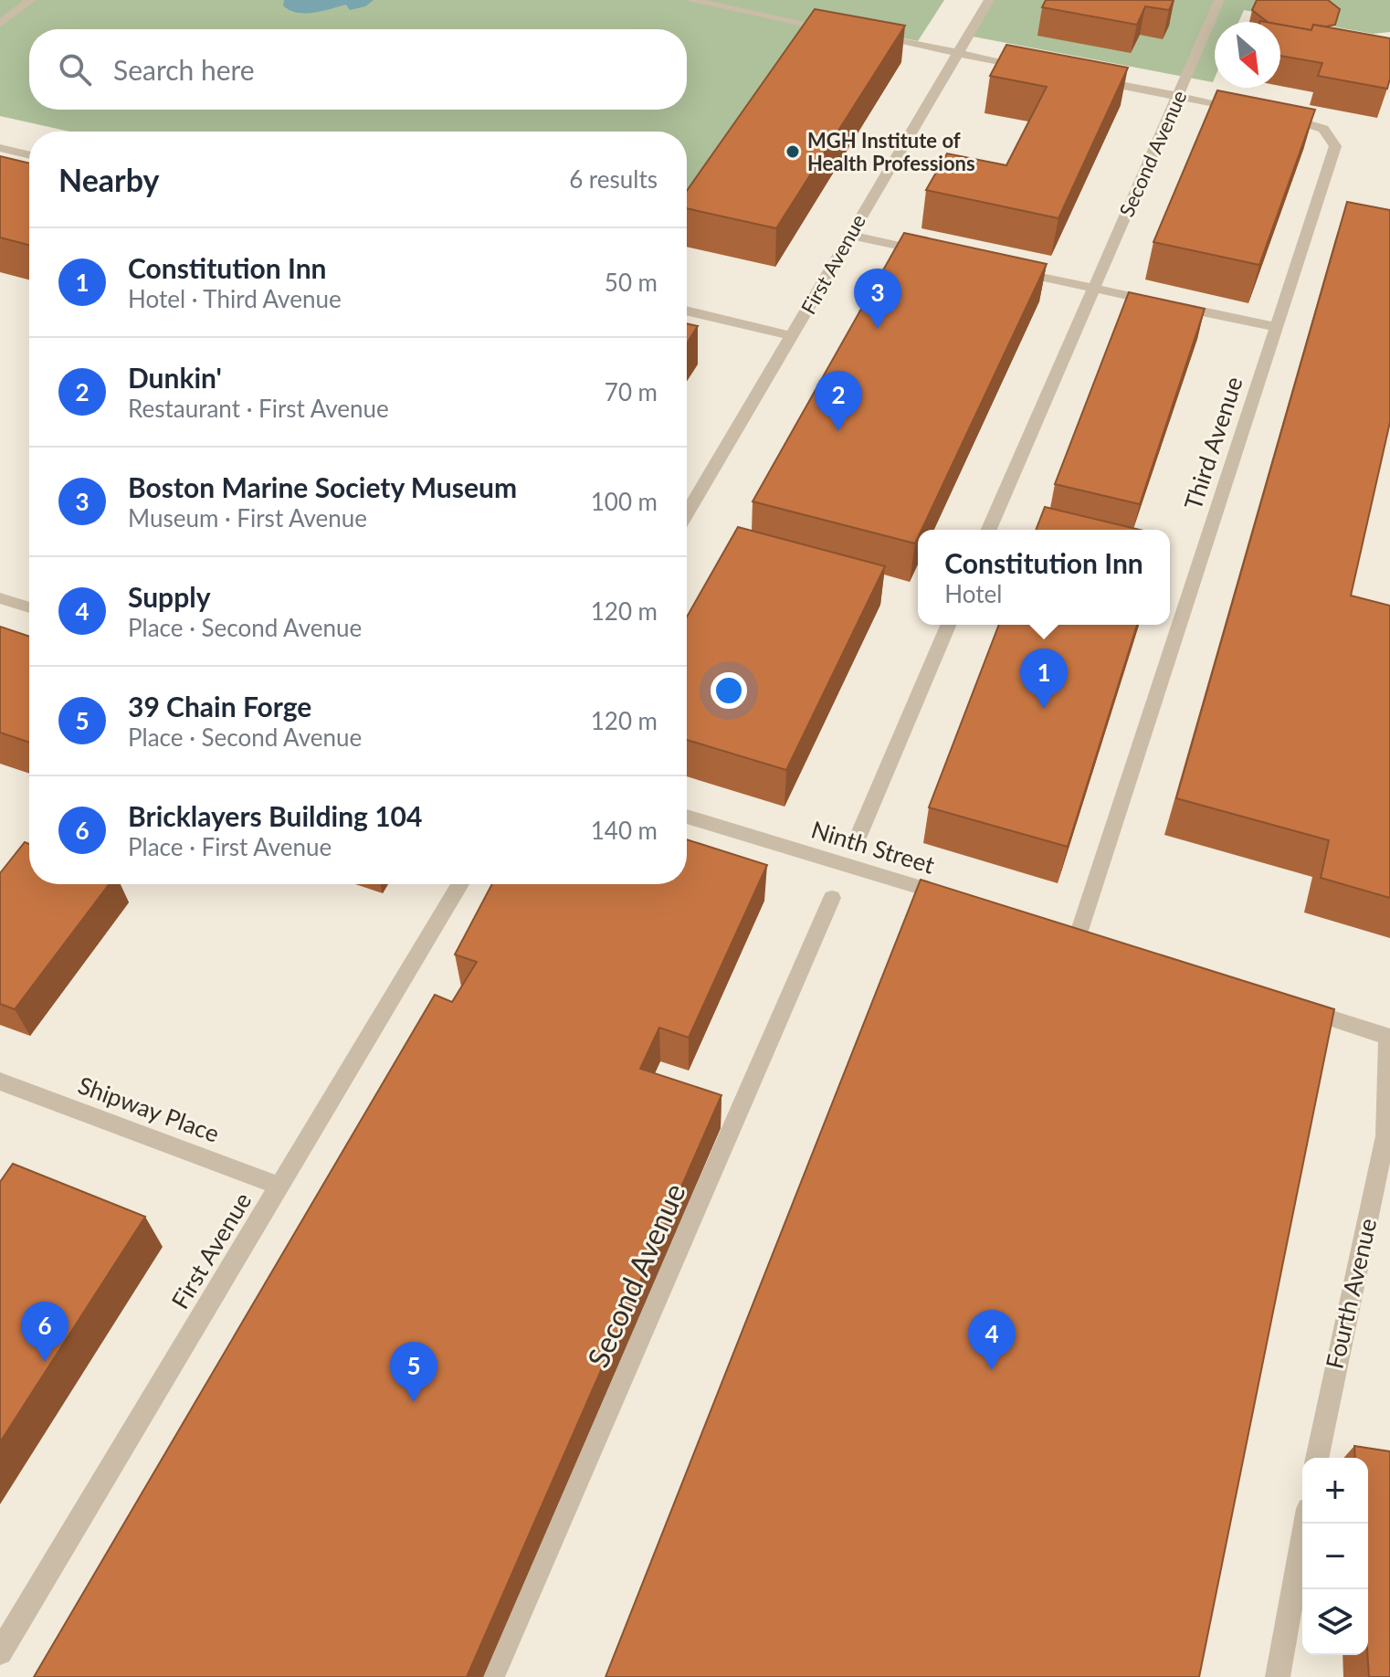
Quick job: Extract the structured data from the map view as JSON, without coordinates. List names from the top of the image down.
{
  "streets": {
    "street": [
      "Second Avenue",
      "First Avenue",
      "Third Avenue",
      "Ninth Street",
      "Shipway Place",
      "Fourth Avenue"
    ]
  },
  "crossings": [
    ["First Avenue", "Shipway Place"]
  ],
  "places": ["MGH Institute of Health Professions"],
  "north": "bottom right",
  "page": {
    "search": "Search here",
    "heading": ["Nearby", "6 results"],
    "list": [
      {
        "mark": "1",
        "name": "Constitution Inn",
        "note": "Hotel · Third Avenue",
        "value": "50 m"
      },
      {
        "mark": "2",
        "name": "Dunkin'",
        "note": "Restaurant · First Avenue",
        "value": "70 m"
      },
      {
        "mark": "3",
        "name": "Boston Marine Society Museum",
        "note": "Museum · First Avenue",
        "value": "100 m"
      },
      {
        "mark": "4",
        "name": "Supply",
        "note": "Place · Second Avenue",
        "value": "120 m"
      },
      {
        "mark": "5",
        "name": "39 Chain Forge",
        "note": "Place · Second Avenue",
        "value": "120 m"
      },
      {
        "mark": "6",
        "name": "Bricklayers Building 104",
        "note": "Place · First Avenue",
        "value": "140 m"
      }
    ],
    "pins": [
      "3",
      "2",
      "1",
      "6",
      "4",
      "5"
    ],
    "popup": ["Constitution Inn", "Hotel"],
    "map_buttons": ["+", "−"]
  }
}
